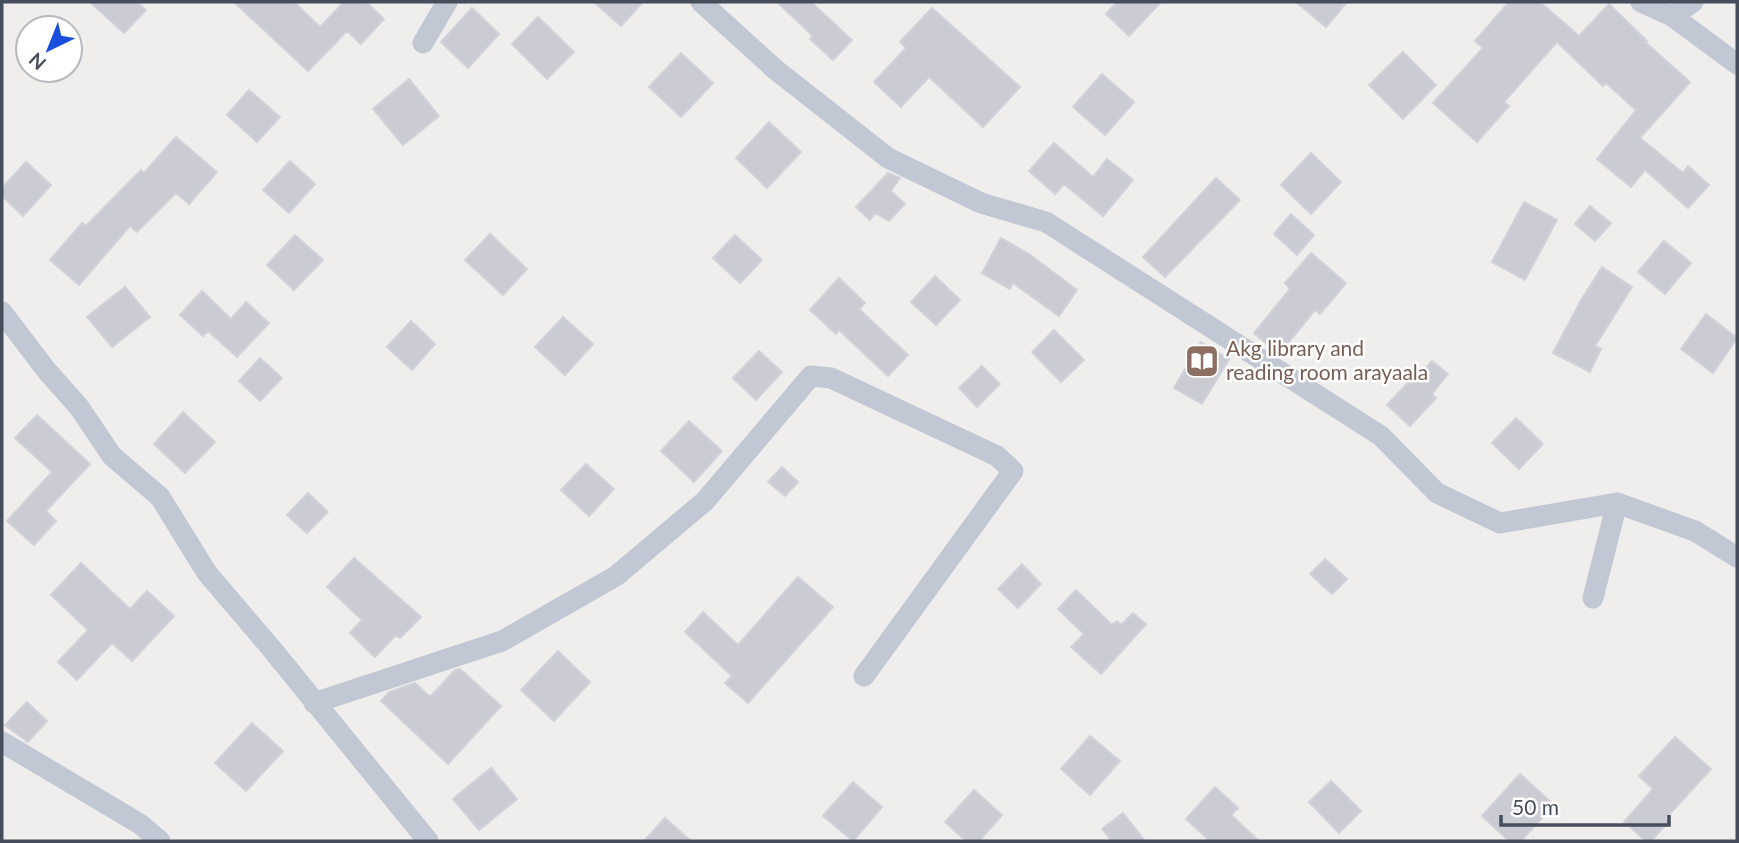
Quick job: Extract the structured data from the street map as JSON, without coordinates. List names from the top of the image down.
{
  "places": {
    "library": ["Akg library and reading room arayaala"]
  },
  "scale_bar": "50 m",
  "north": "bottom left"
}
